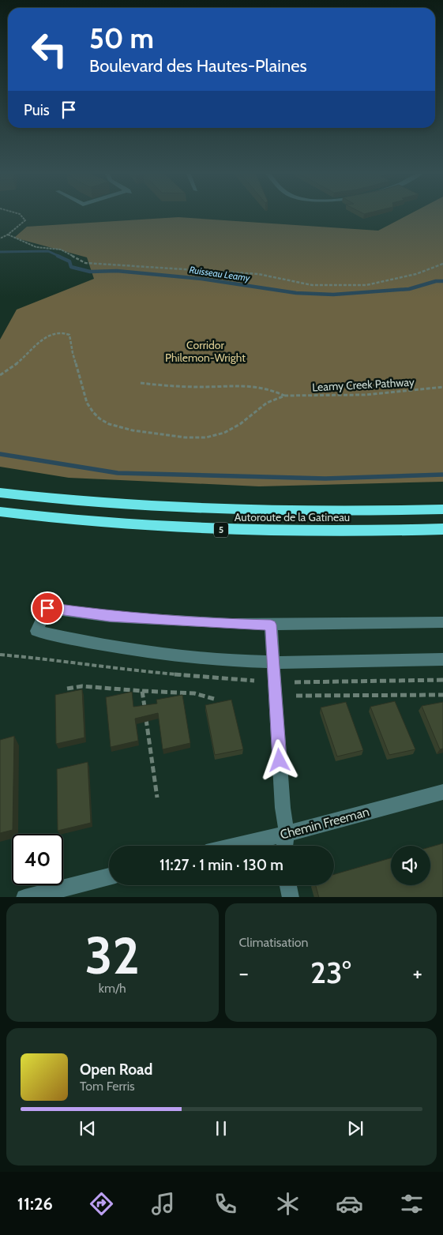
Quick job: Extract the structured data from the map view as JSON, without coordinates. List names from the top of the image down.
{
  "streets": {
    "highway": ["Autoroute de la Gatineau", "5"],
    "street": ["Chemin Freeman"],
    "path": ["Leamy Creek Pathway"]
  },
  "water": ["Ruisseau Leamy"],
  "parks": ["Corridor Philemon-Wright"],
  "page": {
    "turn": ["50 m", "Boulevard des Hautes-Plaines"],
    "then": "Puis",
    "limit": "40",
    "trip": "11:27 · 1 min · 130 m",
    "tile": [
      ["32", "km/h"],
      "Climatisation"
    ],
    "heat": ["−", "23°", "+"],
    "song": ["Open Road", "Tom Ferris"],
    "tabs": "11:26"
  }
}
